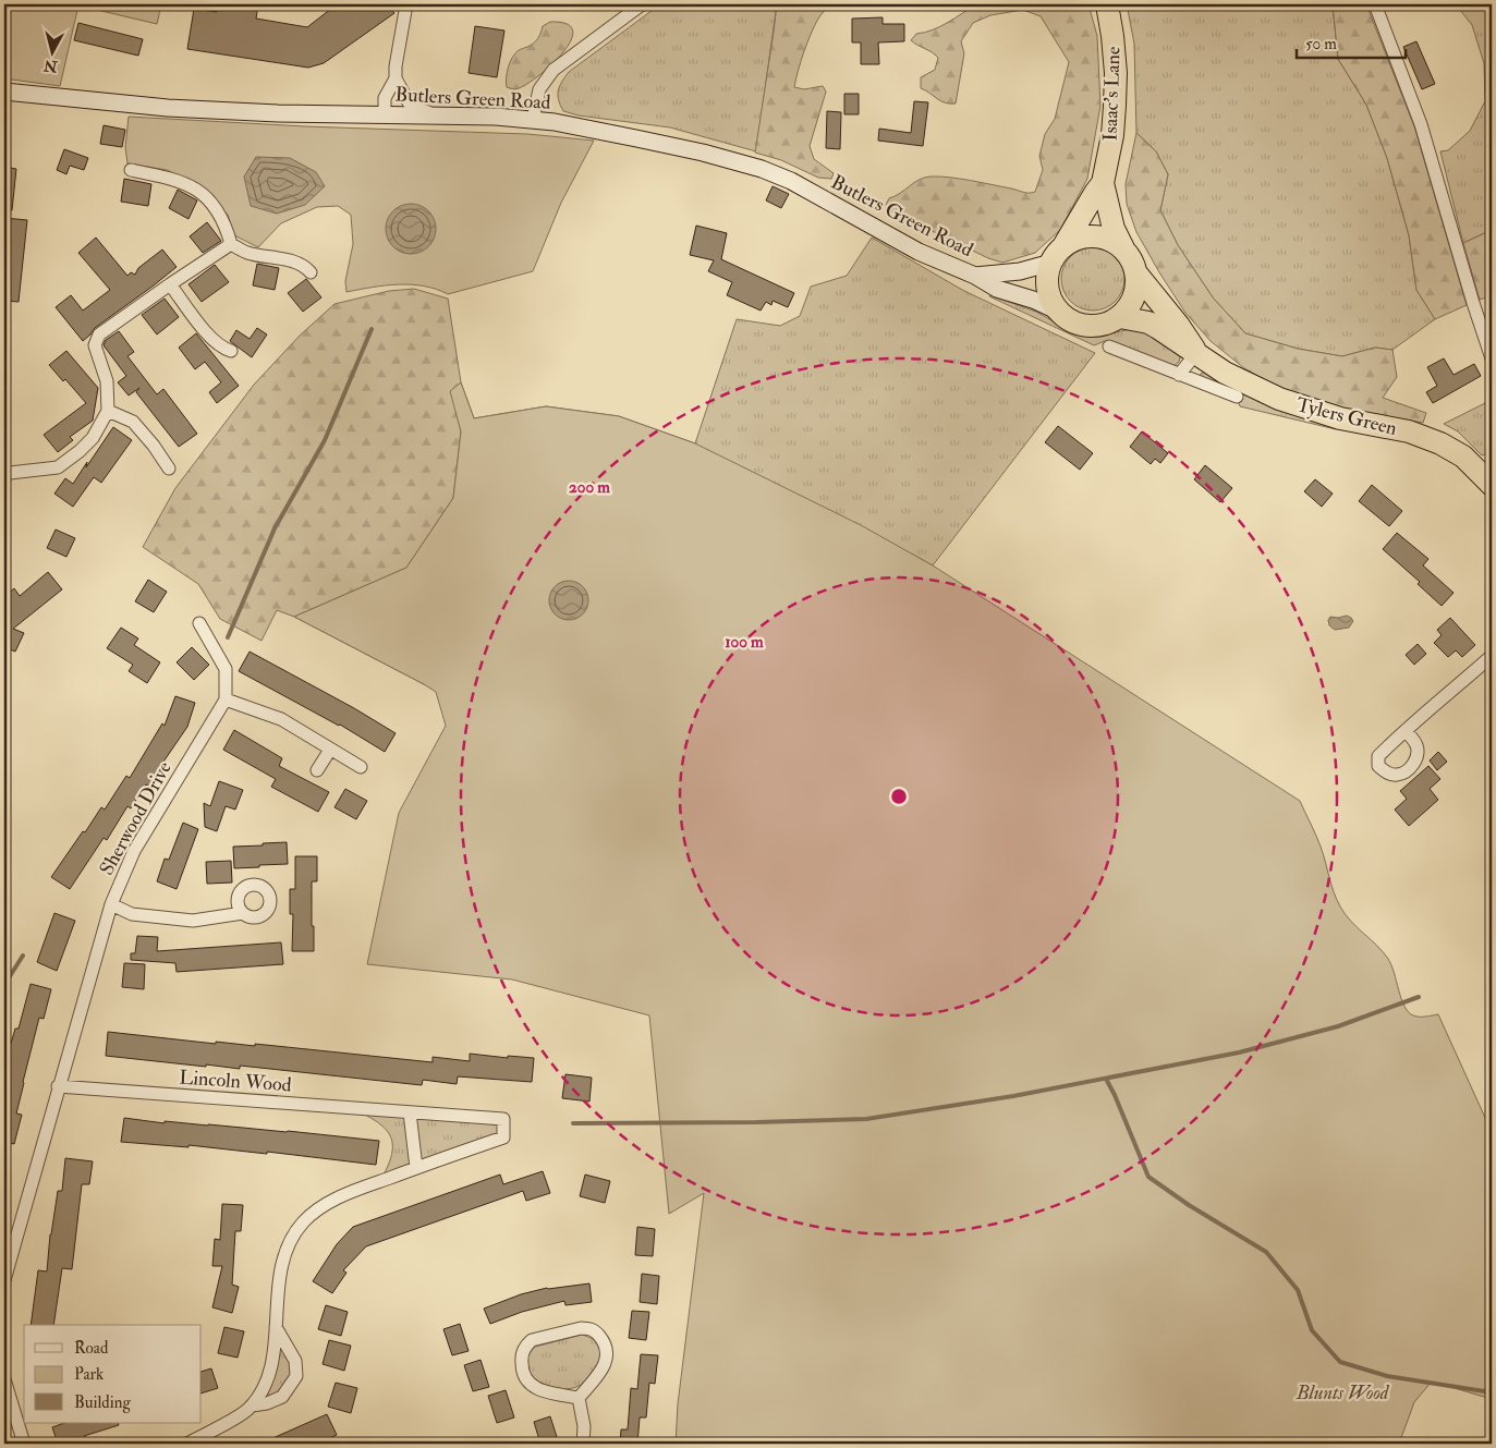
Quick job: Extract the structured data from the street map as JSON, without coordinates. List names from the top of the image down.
{
  "streets": {
    "highway": ["Isaac's Lane", "Tylers Green"],
    "main road": ["Butlers Green Road"],
    "street": ["Sherwood Drive", "Lincoln Wood"]
  },
  "crossings": [
    ["Isaac's Lane", "Butlers Green Road"],
    ["Isaac's Lane", "Tylers Green"],
    ["Butlers Green Road", "Tylers Green"],
    ["Sherwood Drive", "Lincoln Wood"]
  ],
  "parks": ["Blunts Wood"],
  "legend": ["Road", "Park", "Building"],
  "scale_bar": "50 m",
  "north": "bottom",
  "rings": ["200 m", "100 m"]
}
